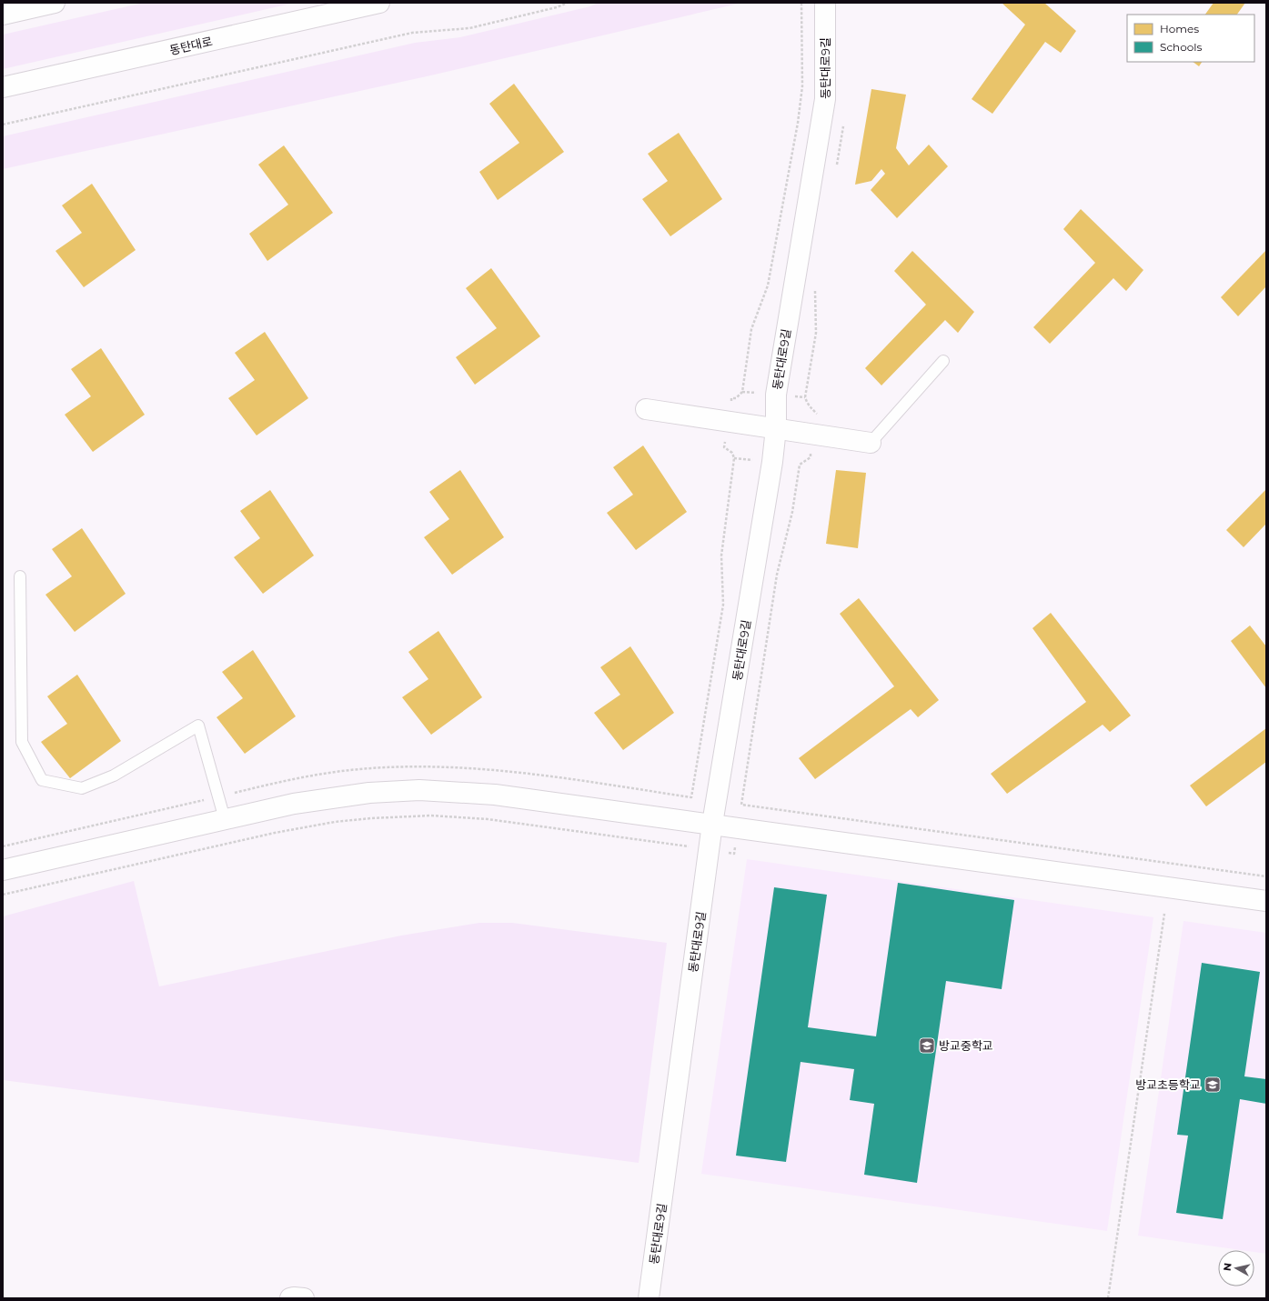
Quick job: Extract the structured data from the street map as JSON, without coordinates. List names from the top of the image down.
{
  "streets": {
    "street": ["동탄대로", "동탄대로9길"]
  },
  "places": {
    "school or university": ["방교중학교", "방교초등학교"]
  },
  "legend": ["Homes", "Schools"],
  "north": "left"
}
